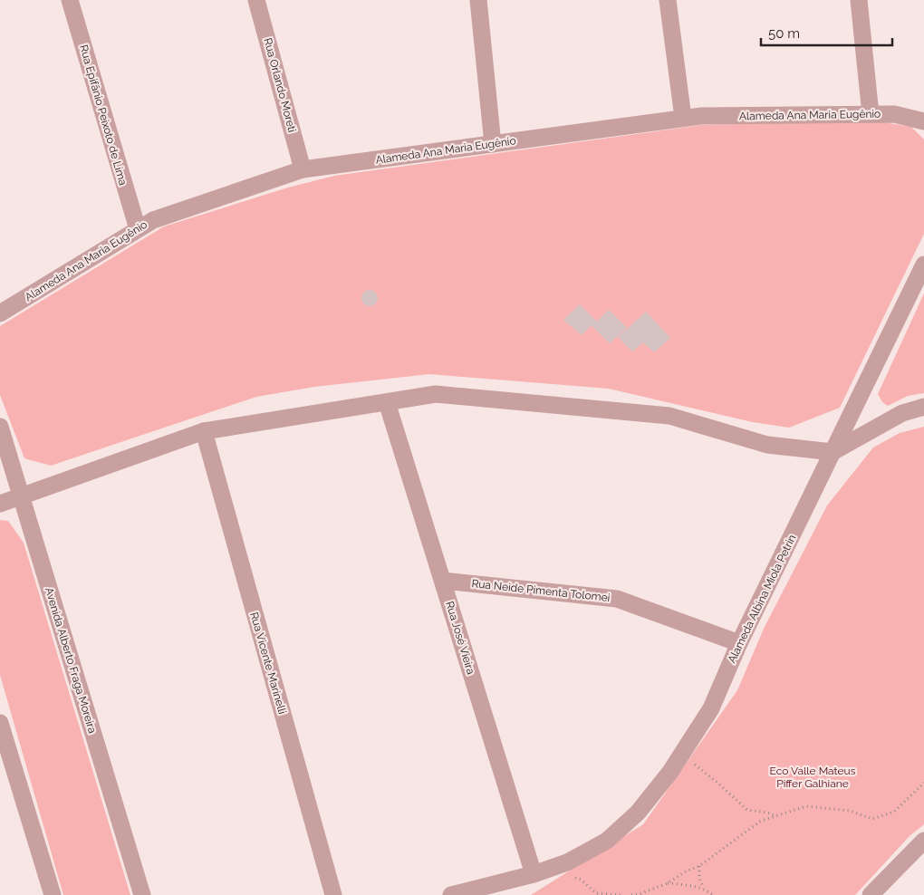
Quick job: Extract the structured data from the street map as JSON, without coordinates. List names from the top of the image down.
{
  "streets": {
    "street": [
      "Rua Orlando Moreti",
      "Rua Epifânio Peixoto de Lima",
      "Alameda Ana Maria Eugênio",
      "Rua Neide Pimenta Tolomei",
      "Alameda Albina Miola Petrin",
      "Rua José Vieira",
      "Avenida Alberto Fraga Moreira",
      "Rua Vicente Marinelli"
    ]
  },
  "crossings": [
    ["Rua Orlando Moreti", "Alameda Ana Maria Eugênio"],
    ["Rua Epifânio Peixoto de Lima", "Alameda Ana Maria Eugênio"],
    ["Rua Neide Pimenta Tolomei", "Alameda Albina Miola Petrin"],
    ["Rua Neide Pimenta Tolomei", "Rua José Vieira"],
    ["Alameda Albina Miola Petrin", "Rua José Vieira"]
  ],
  "parks": ["Eco Valle Mateus Piffer Galhiane"],
  "scale_bar": "50 m"
}
